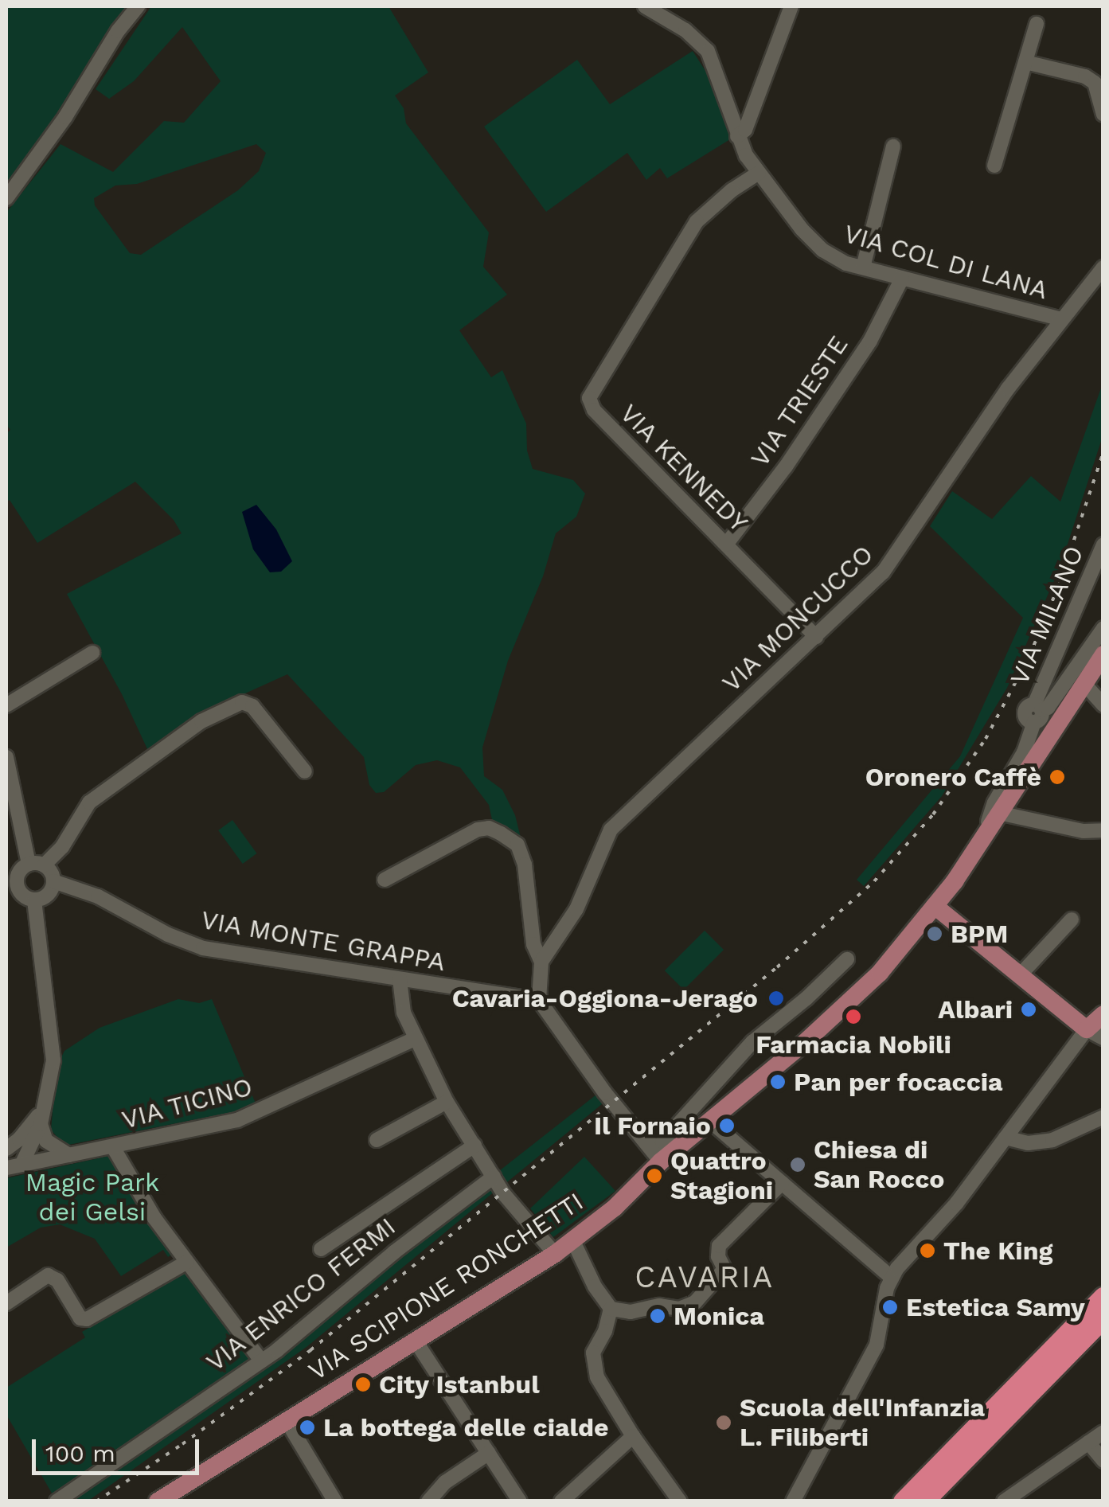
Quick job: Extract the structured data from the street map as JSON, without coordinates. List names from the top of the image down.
{
  "streets": {
    "main road": ["VIA SCIPIONE RONCHETTI"],
    "street": [
      "VIA COL DI LANA",
      "VIA TRIESTE",
      "VIA KENNEDY",
      "VIA MILANO",
      "VIA MONCUCCO",
      "VIA MONTE GRAPPA",
      "VIA TICINO",
      "VIA ENRICO FERMI"
    ]
  },
  "crossings": [
    ["VIA COL DI LANA", "VIA TRIESTE"],
    ["VIA COL DI LANA", "VIA KENNEDY"],
    ["VIA COL DI LANA", "VIA MONCUCCO"],
    ["VIA TRIESTE", "VIA KENNEDY"],
    ["VIA KENNEDY", "VIA MONCUCCO"]
  ],
  "districts": ["CAVARIA"],
  "parks": ["Magic Park dei Gelsi"],
  "places": [
    "Oronero Caffè",
    "BPM",
    "Cavaria-Oggiona-Jerago",
    "Albari",
    "Farmacia Nobili",
    "Pan per focaccia",
    "Il Fornaio",
    "Chiesa di San Rocco",
    "Quattro Stagioni",
    "The King",
    "Estetica Samy",
    "Monica",
    "City Istanbul",
    "Scuola dell'Infanzia L. Filiberti",
    "La bottega delle cialde"
  ],
  "scale_bar": "100 m"
}
